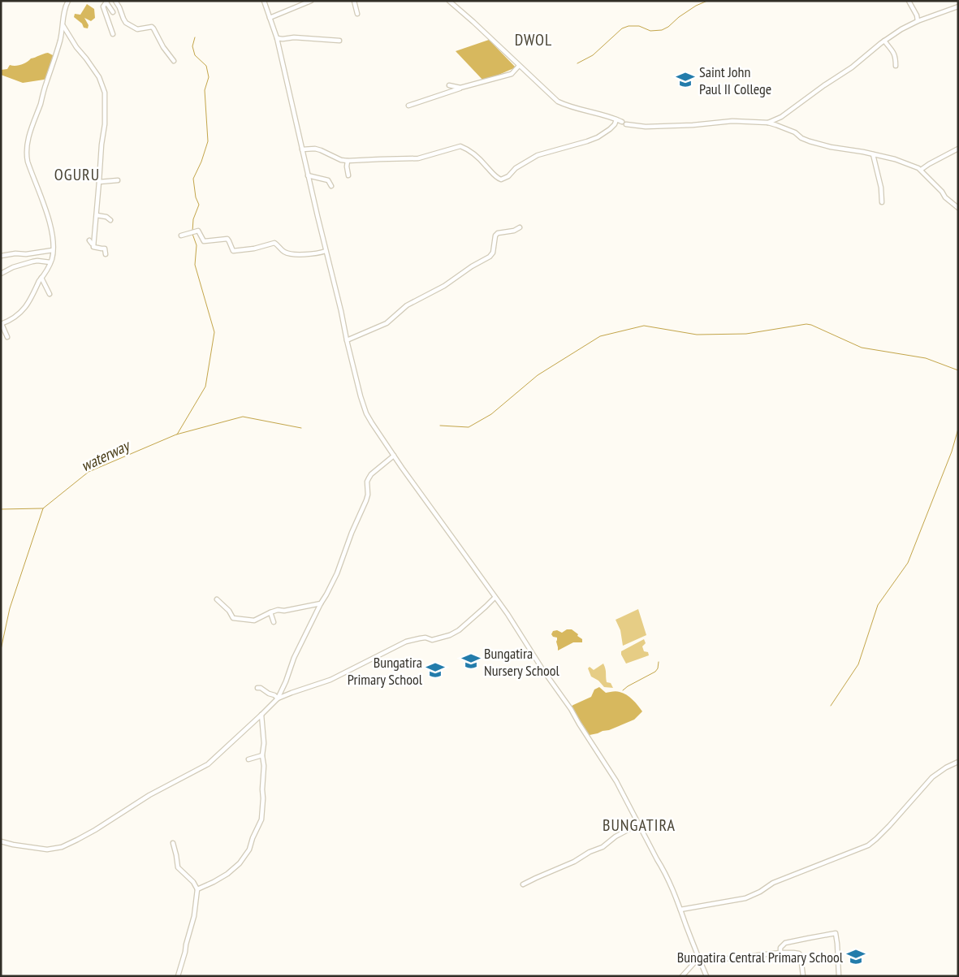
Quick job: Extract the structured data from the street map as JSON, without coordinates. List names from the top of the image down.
{
  "districts": ["DWOL", "OGURU", "BUNGATIRA"],
  "water": ["waterway"],
  "places": {
    "school or university": [
      "Saint John Paul II College",
      "Bungatira Nursery School",
      "Bungatira Primary School",
      "Bungatira Central Primary School"
    ]
  }
}
